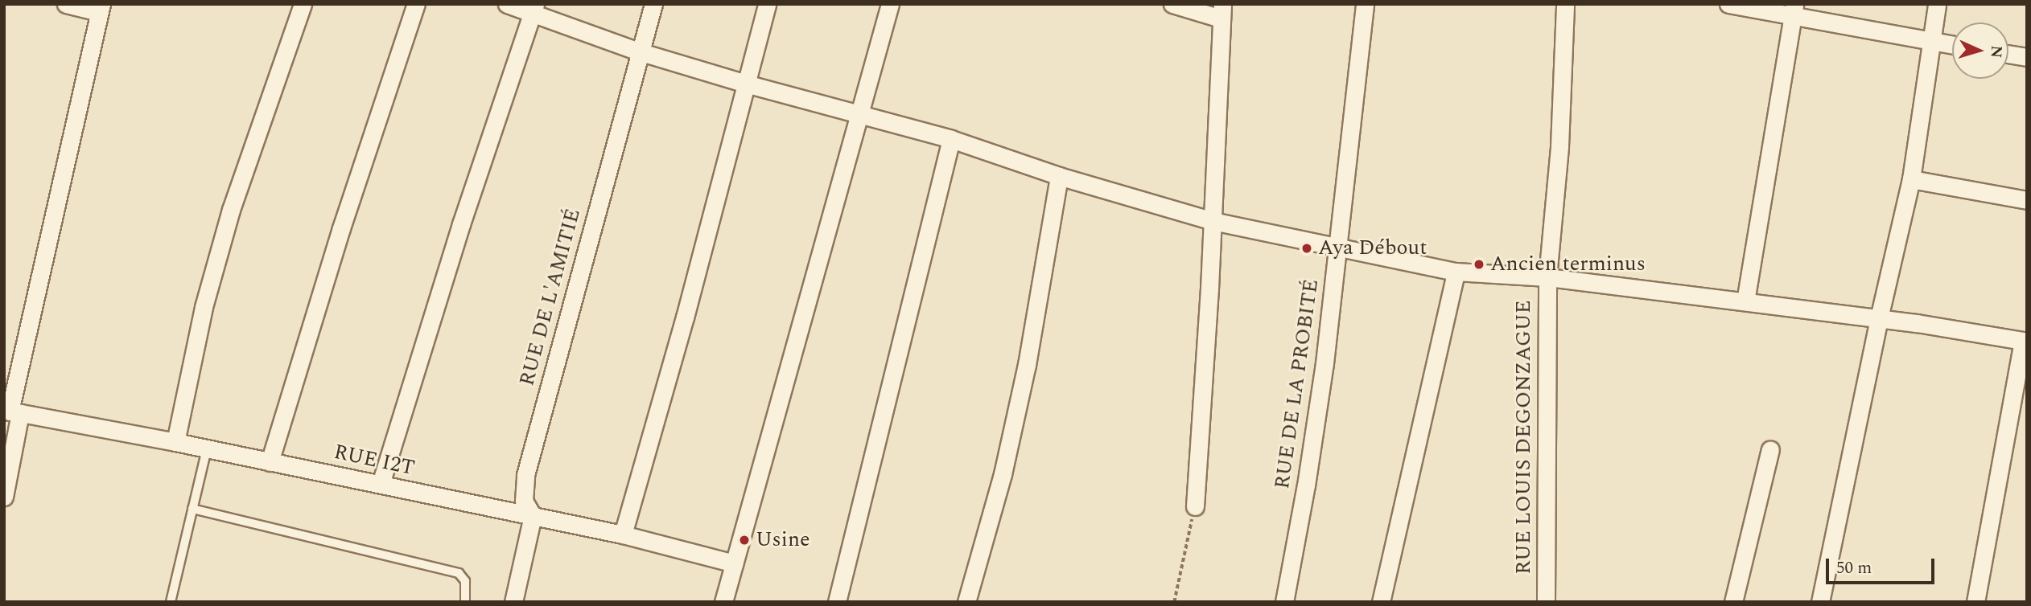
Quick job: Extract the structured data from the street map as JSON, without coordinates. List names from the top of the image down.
{
  "streets": {
    "street": [
      "RUE DE L'AMITIÉ",
      "RUE DE LA PROBITÉ",
      "RUE LOUIS DEGONZAGUE",
      "RUE I2T"
    ]
  },
  "crossings": [
    ["RUE DE L'AMITIÉ", "RUE I2T"]
  ],
  "places": ["Aya Débout", "Ancien terminus", "Usine"],
  "scale_bar": "50 m",
  "north": "right"
}
